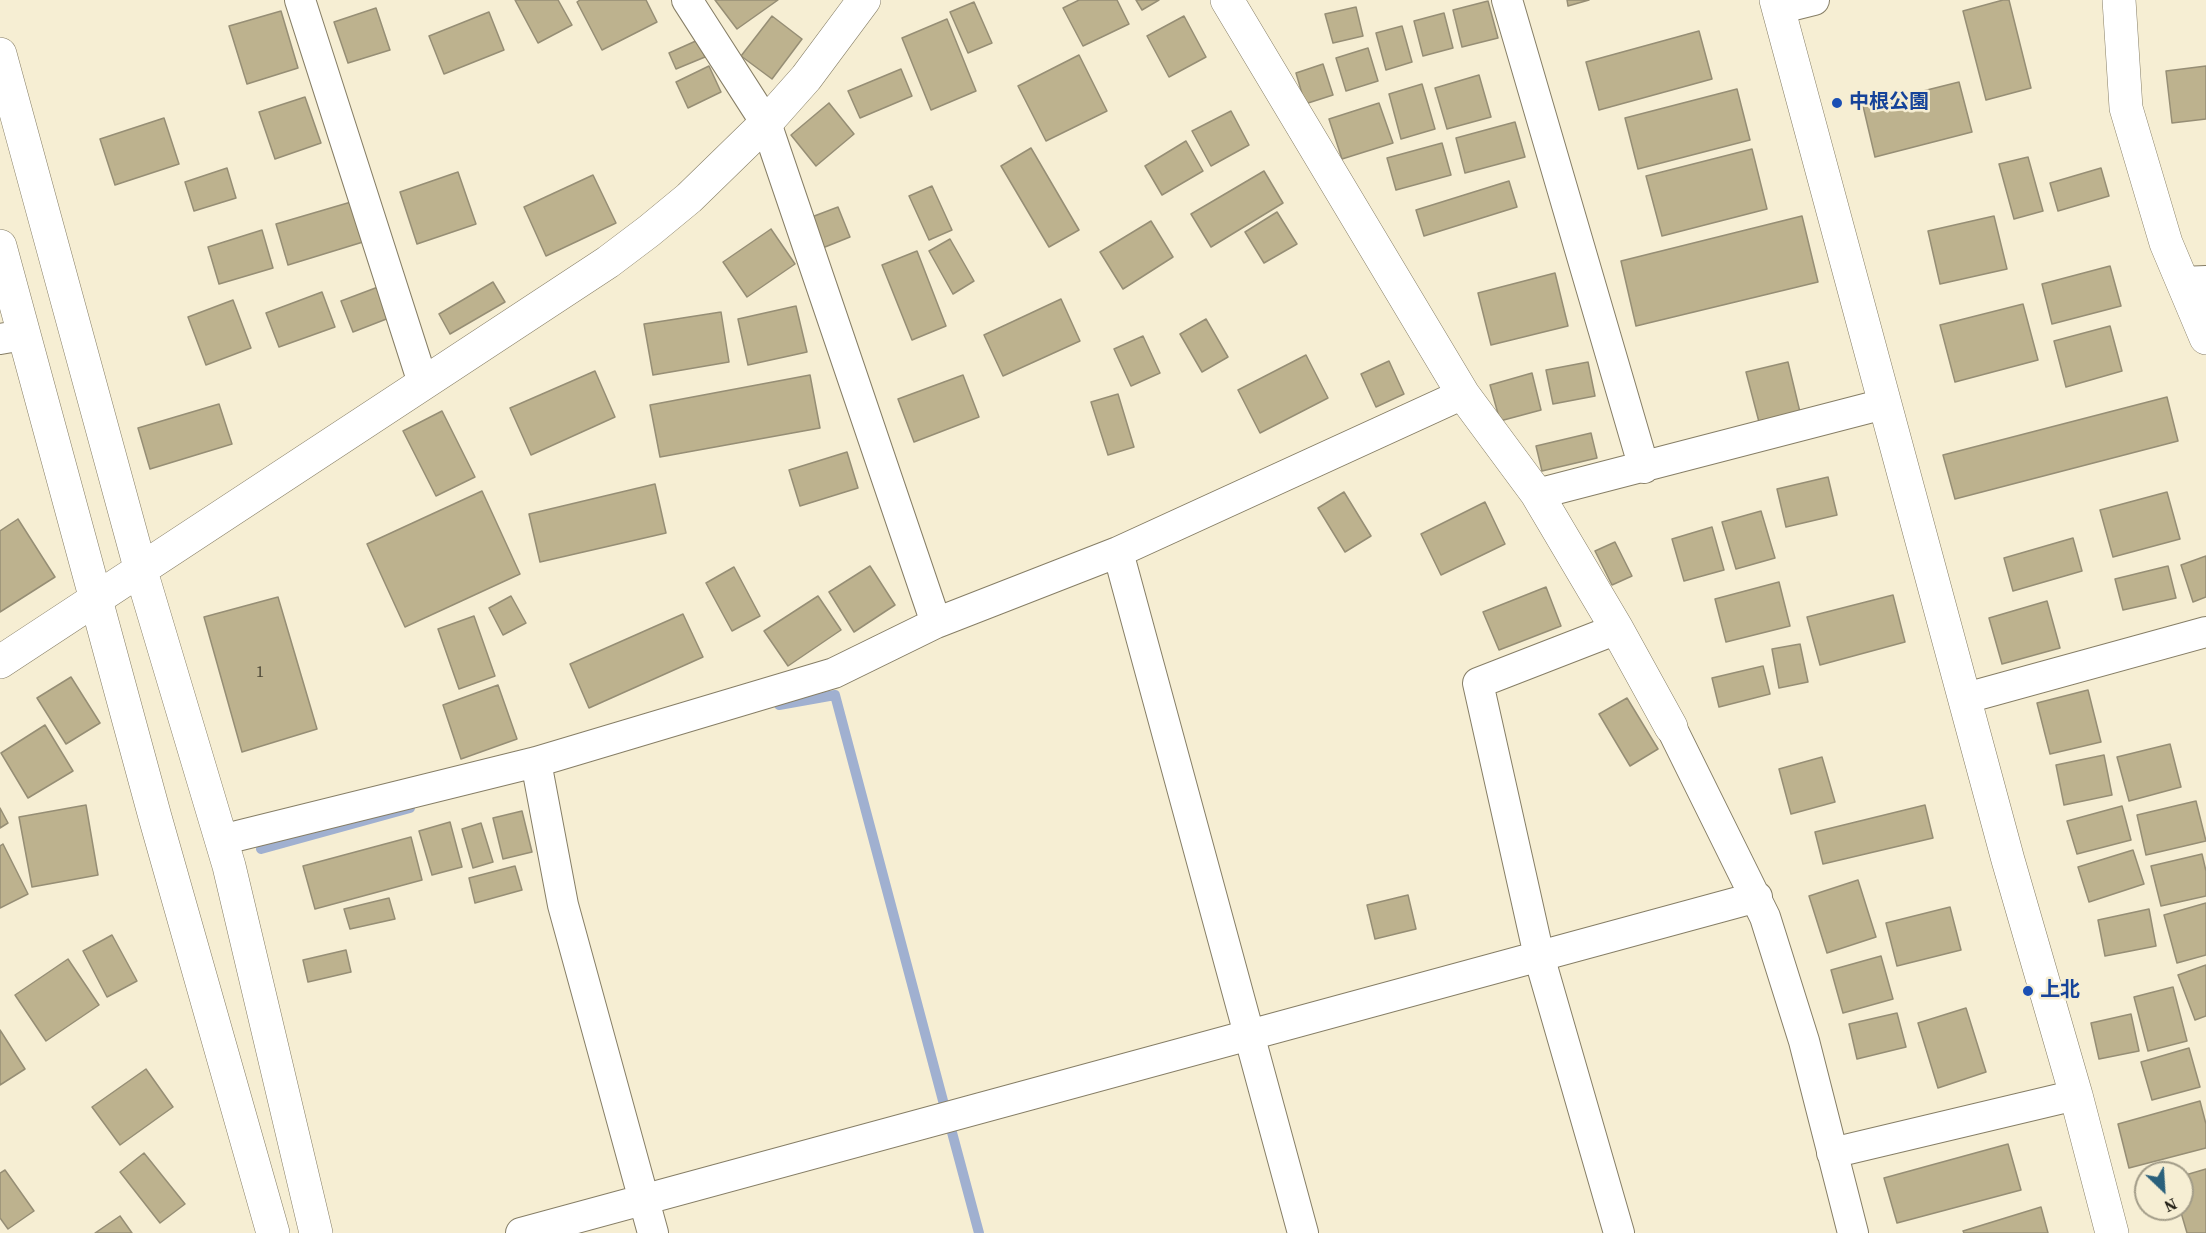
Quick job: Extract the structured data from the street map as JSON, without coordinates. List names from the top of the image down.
{
  "places": ["中根公園", "上北"],
  "house_numbers": ["1"],
  "north": "bottom right"
}
